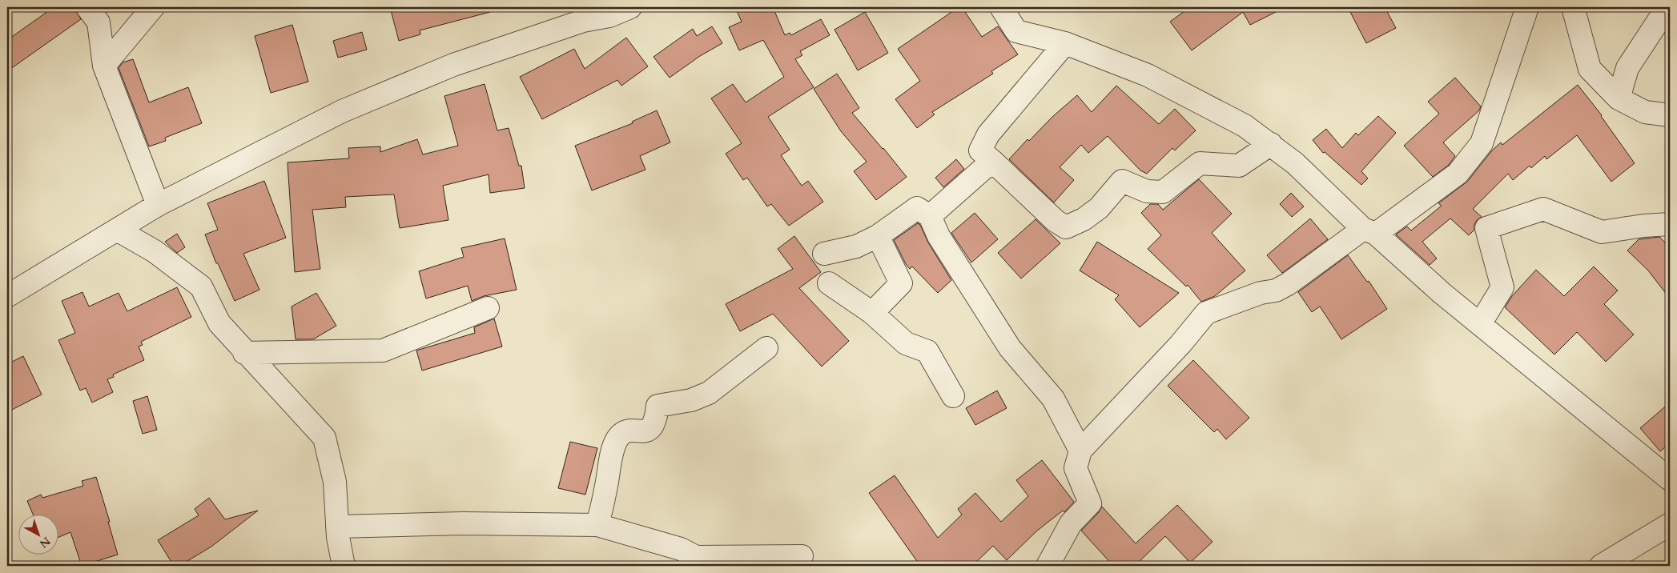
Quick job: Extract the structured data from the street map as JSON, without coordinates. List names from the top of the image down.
{
  "north": "bottom right"
}
